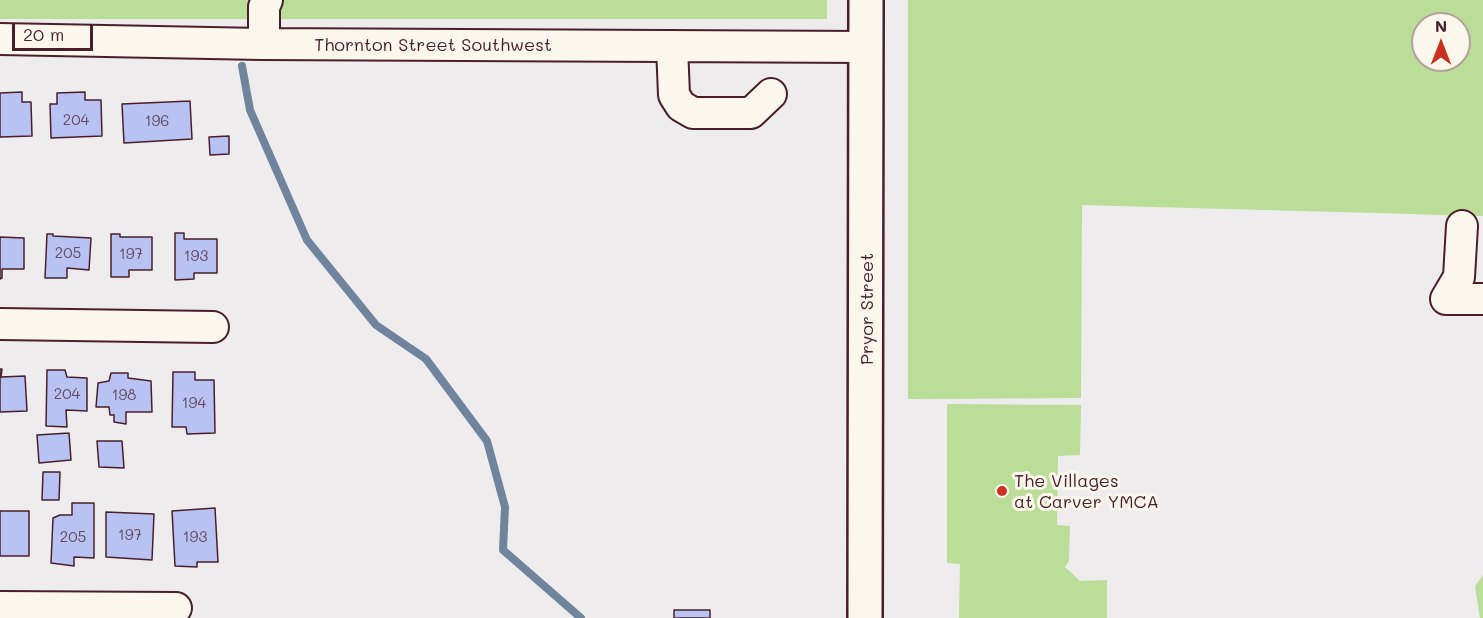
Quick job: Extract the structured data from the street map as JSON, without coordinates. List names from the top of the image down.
{
  "streets": {
    "main road": ["Pryor Street"],
    "street": ["Thornton Street Southwest"]
  },
  "crossings": [
    ["Thornton Street Southwest", "Pryor Street"]
  ],
  "places": ["The Villages at Carver YMCA"],
  "house_numbers": [
    "204",
    "196",
    "205",
    "197",
    "193",
    "204",
    "198",
    "194",
    "197",
    "205",
    "193"
  ],
  "scale_bar": "20 m",
  "north": "top"
}
